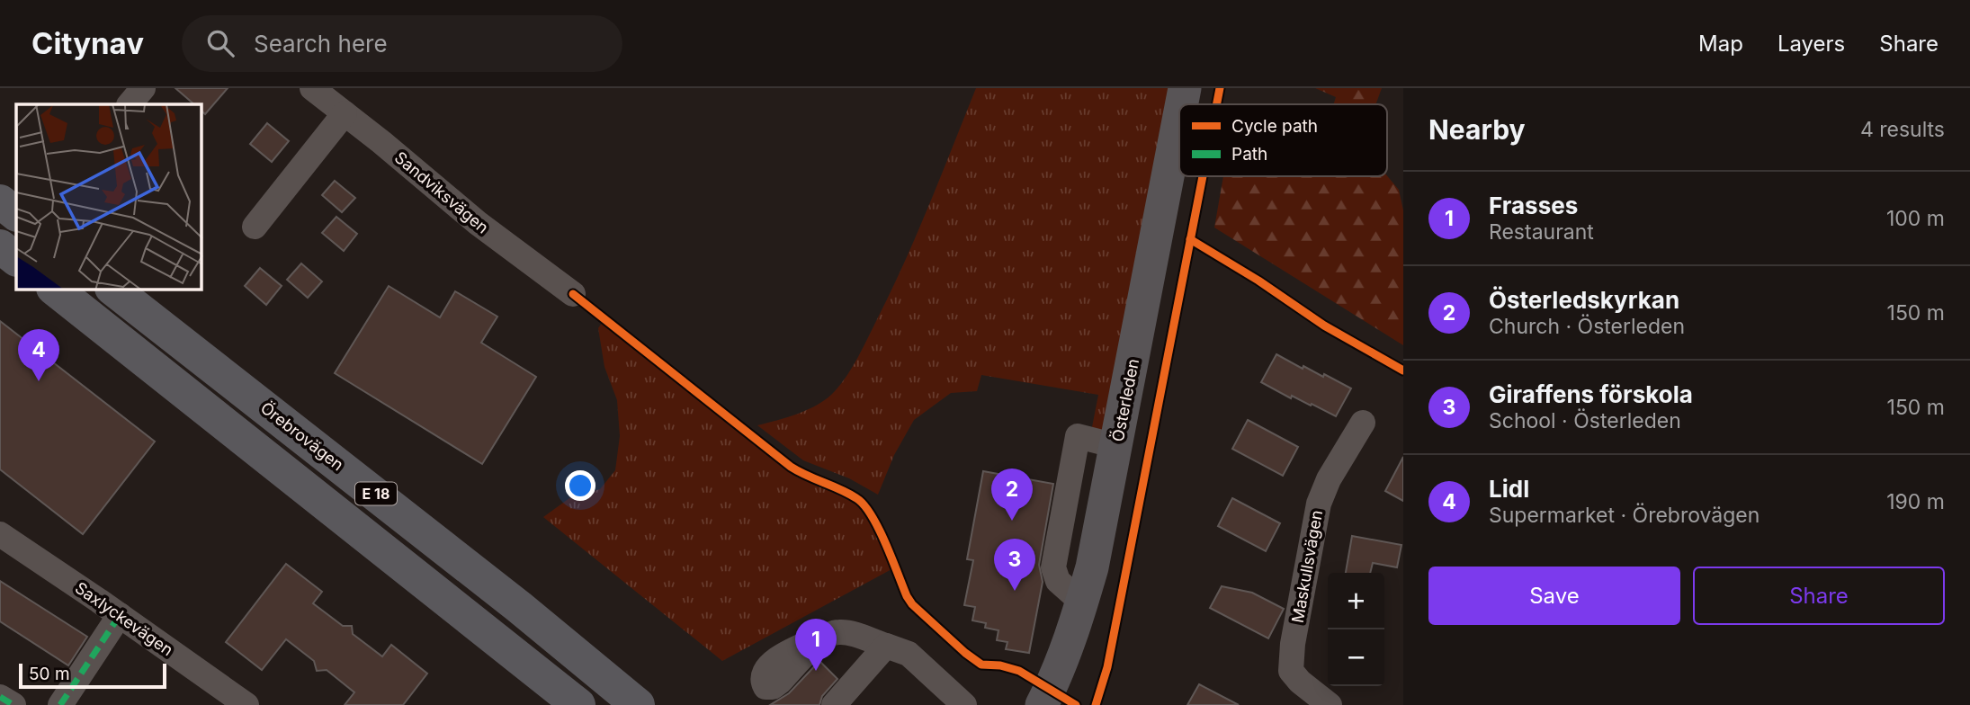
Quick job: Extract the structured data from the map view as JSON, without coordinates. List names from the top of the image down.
{
  "streets": {
    "highway": ["Örebrovägen", "E 18"],
    "main road": ["Österleden"],
    "street": ["Sandviksvägen", "Maskullsvägen", "Saxlyckevägen"]
  },
  "legend": ["Cycle path", "Path"],
  "scale_bar": "50 m",
  "page": {
    "header": "Citynav",
    "search": "Search here",
    "nav": ["Map", "Layers", "Share"],
    "heading": ["Nearby", "4 results"],
    "list": [
      {
        "mark": "1",
        "name": "Frasses",
        "note": "Restaurant",
        "value": "100 m"
      },
      {
        "mark": "2",
        "name": "Österledskyrkan",
        "note": "Church · Österleden",
        "value": "150 m"
      },
      {
        "mark": "3",
        "name": "Giraffens förskola",
        "note": "School · Österleden",
        "value": "150 m"
      },
      {
        "mark": "4",
        "name": "Lidl",
        "note": "Supermarket · Örebrovägen",
        "value": "190 m"
      }
    ],
    "pins": [
      "4",
      "2",
      "3",
      "1"
    ],
    "buttons": ["Save", "Share"],
    "map_buttons": ["+", "−"],
    "scale": "50 m"
  }
}
